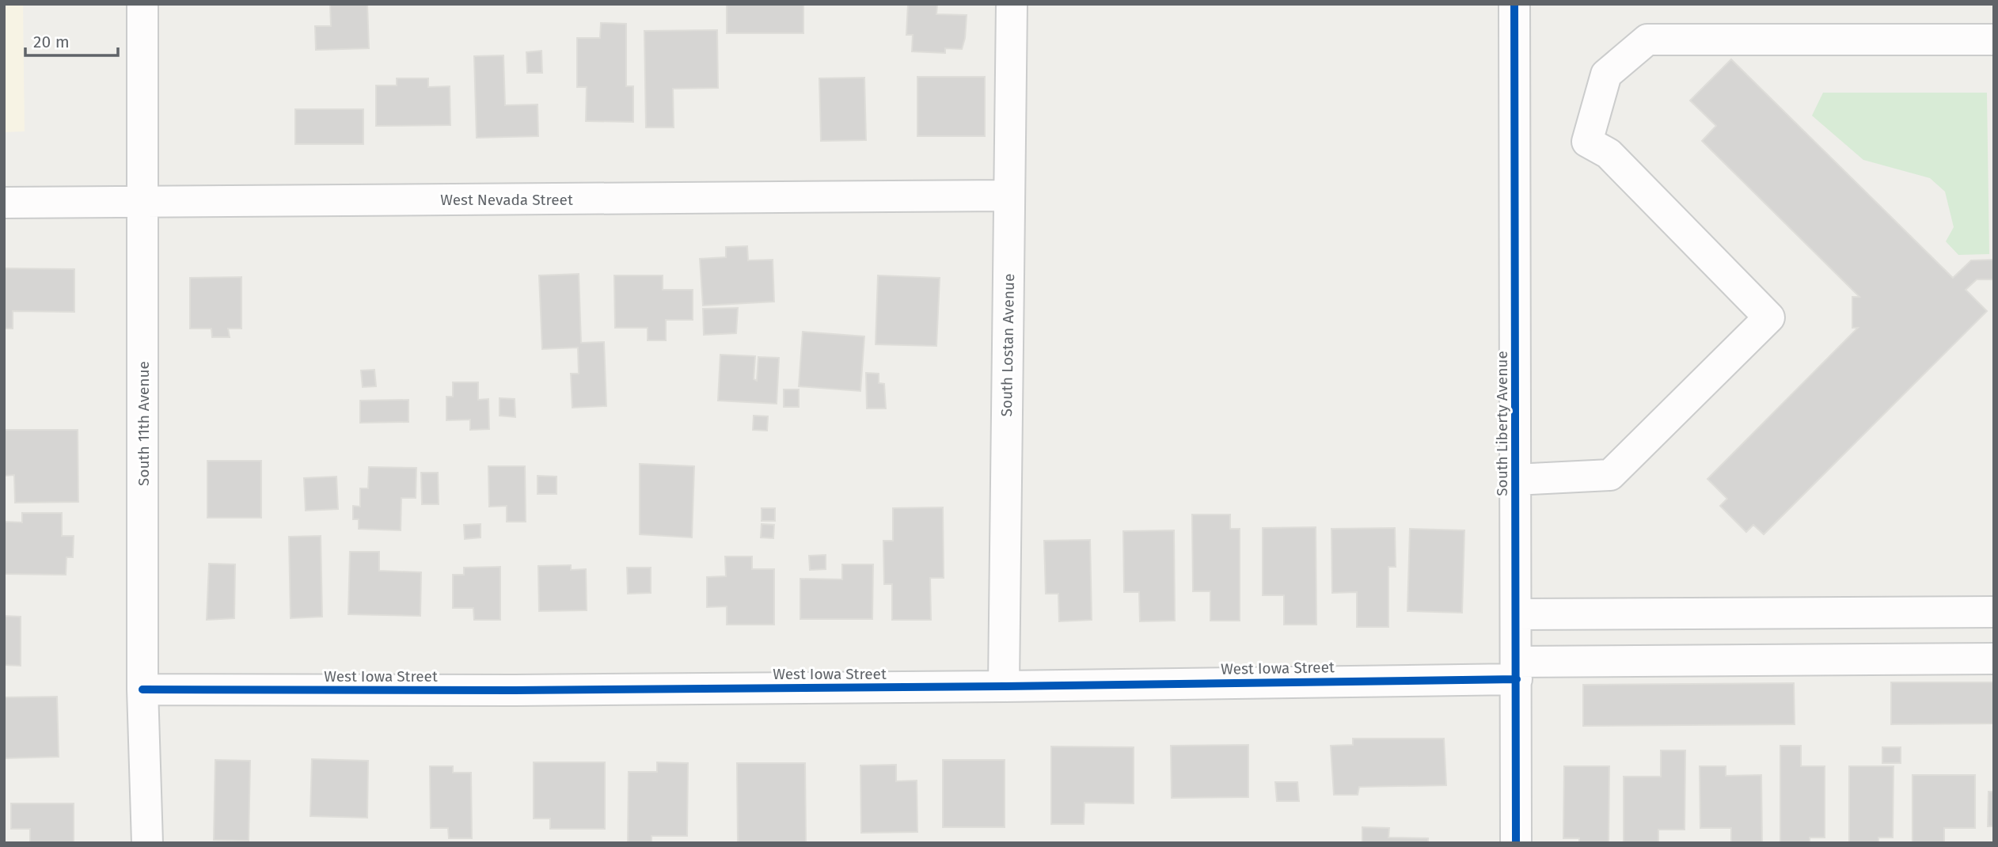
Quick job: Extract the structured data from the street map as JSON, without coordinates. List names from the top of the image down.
{
  "streets": {
    "street": [
      "West Nevada Street",
      "South Lostan Avenue",
      "South 11th Avenue",
      "South Liberty Avenue",
      "West Iowa Street"
    ]
  },
  "crossings": [
    ["West Nevada Street", "South Lostan Avenue"],
    ["West Nevada Street", "South 11th Avenue"],
    ["South Lostan Avenue", "West Iowa Street"],
    ["South 11th Avenue", "West Iowa Street"],
    ["South Liberty Avenue", "West Iowa Street"]
  ],
  "scale_bar": "20 m"
}
